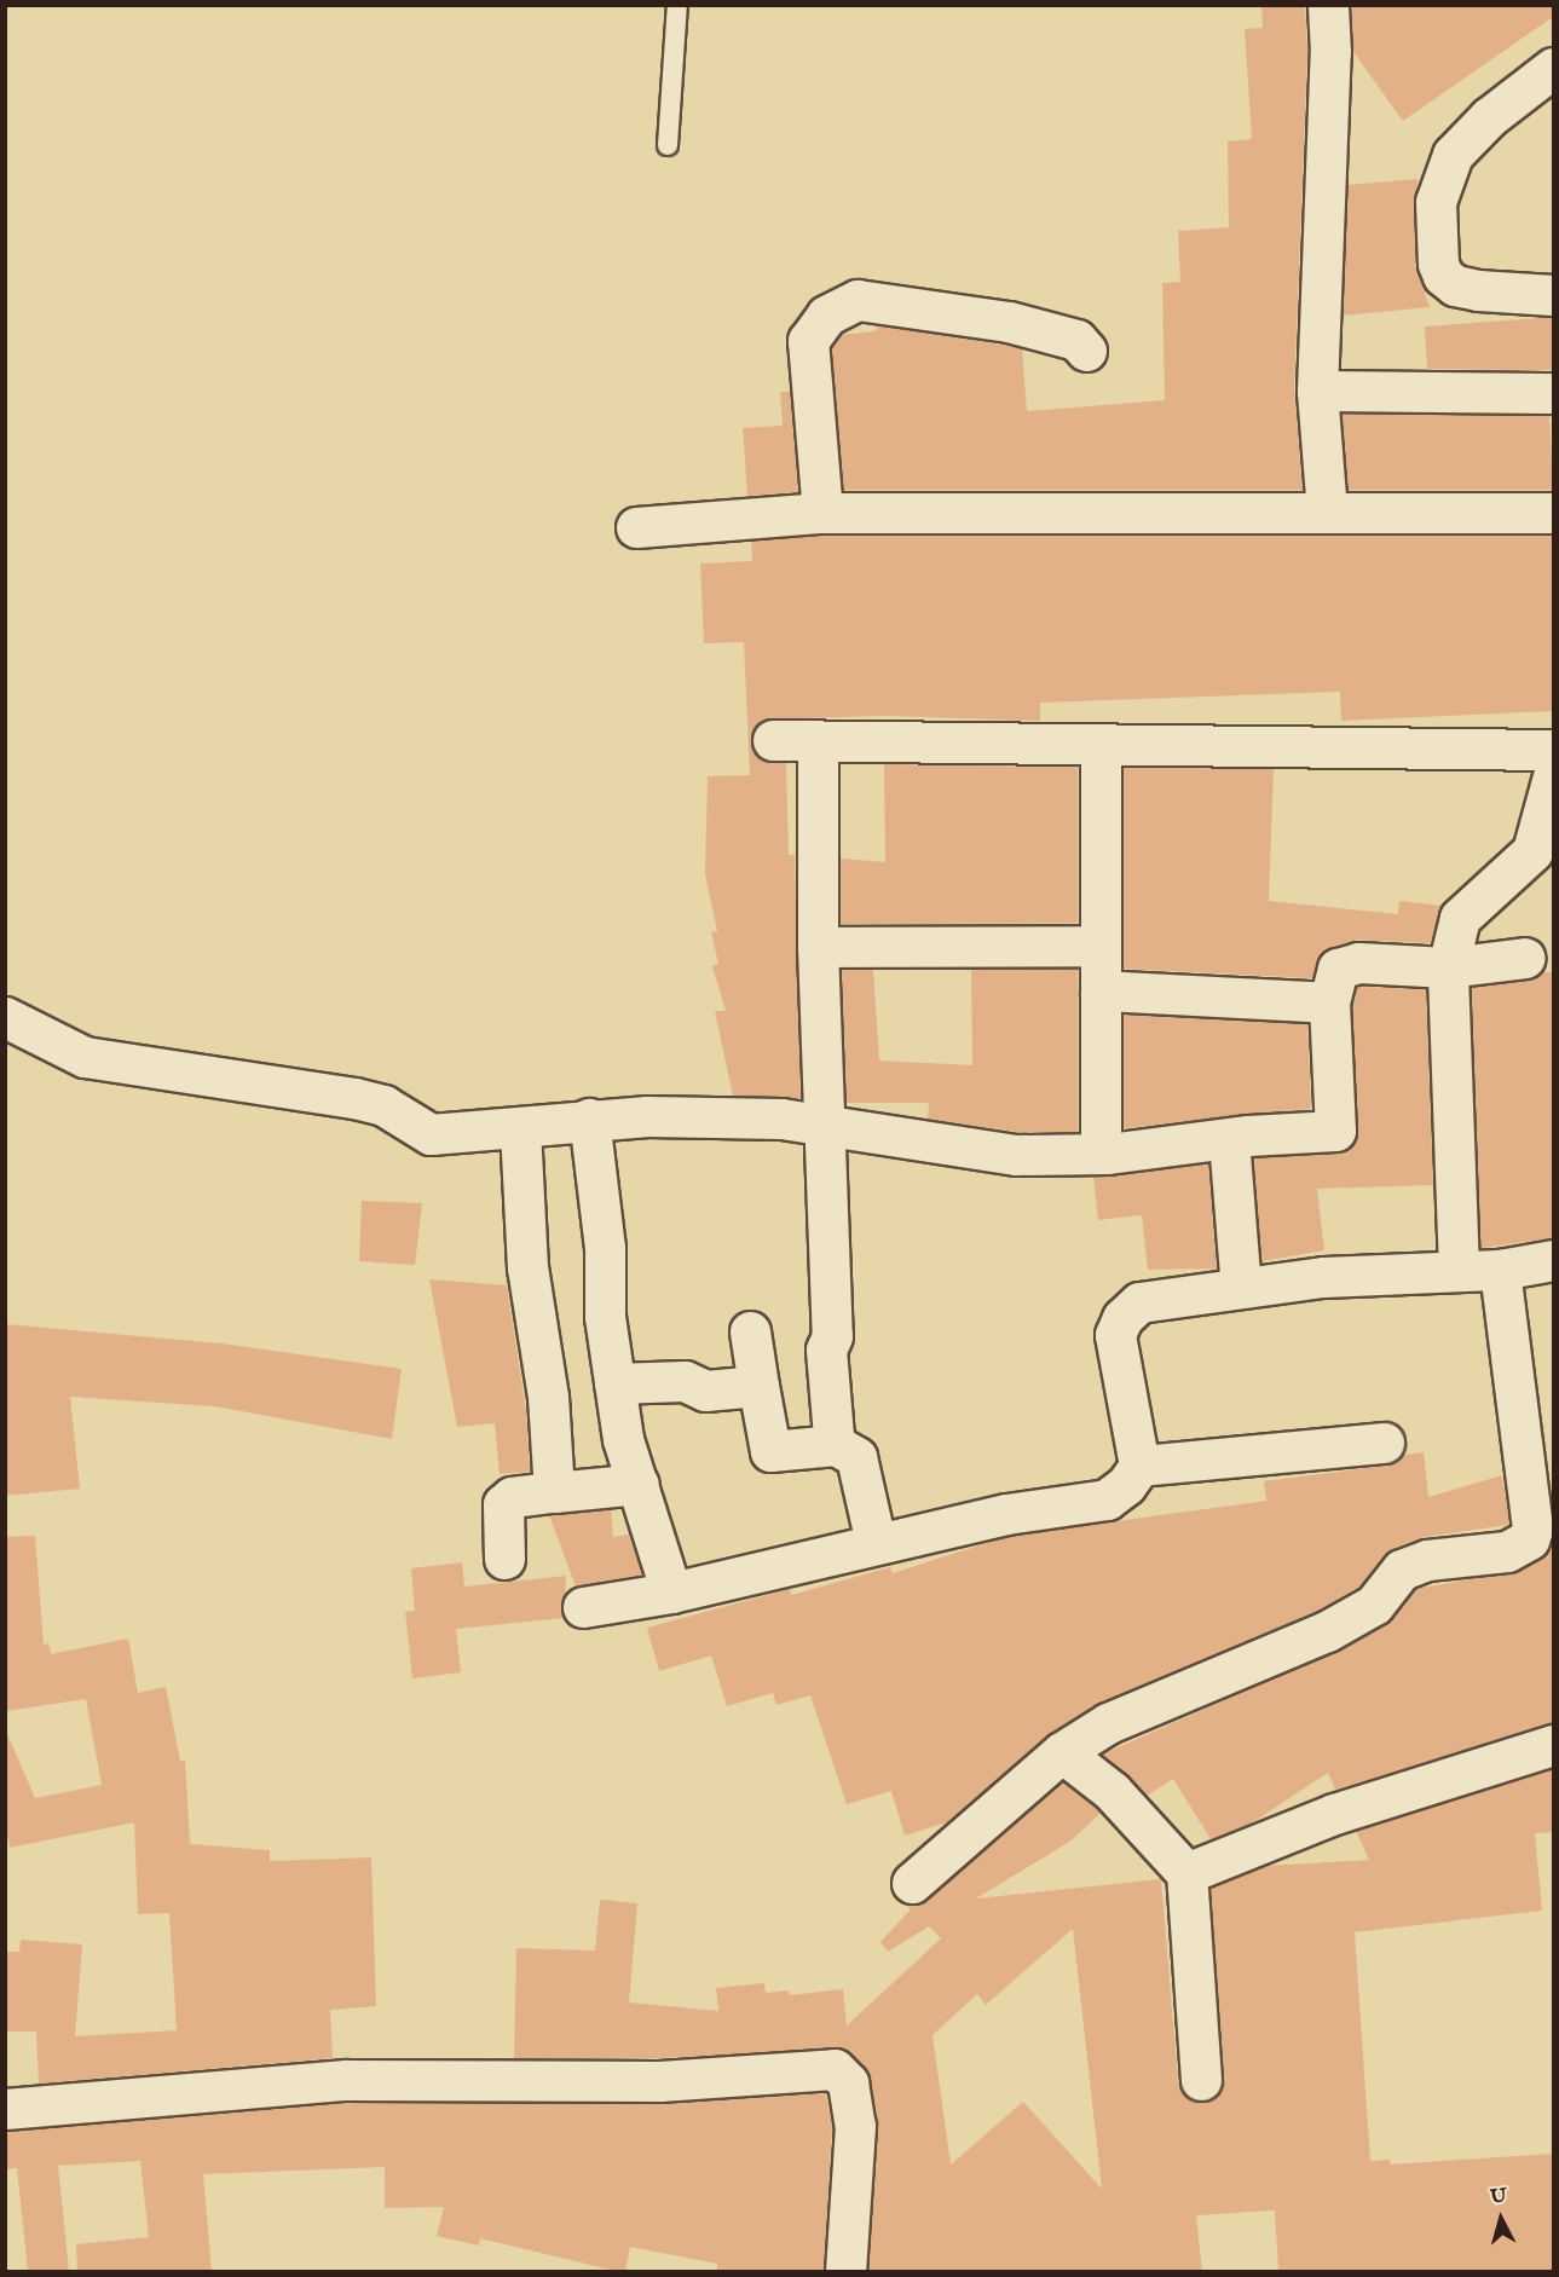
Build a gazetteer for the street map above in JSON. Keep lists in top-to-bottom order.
{
  "north": "top"
}
